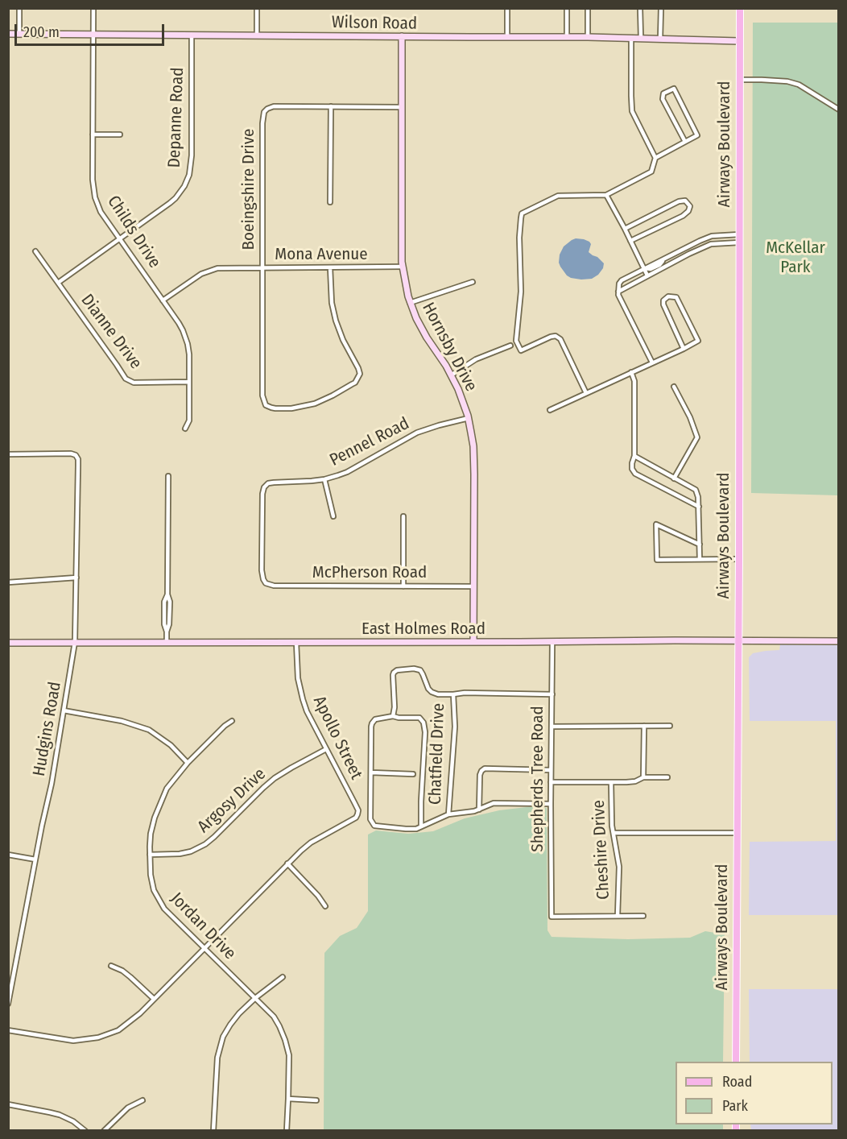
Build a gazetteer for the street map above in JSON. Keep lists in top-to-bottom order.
{
  "streets": {
    "main road": ["Airways Boulevard"],
    "street": [
      "Wilson Road",
      "Depanne Road",
      "Boeingshire Drive",
      "Childs Drive",
      "Mona Avenue",
      "Dianne Drive",
      "Hornsby Drive",
      "Pennel Road",
      "McPherson Road",
      "East Holmes Road",
      "Hudgins Road",
      "Apollo Street",
      "Chatfield Drive",
      "Shepherds Tree Road",
      "Argosy Drive",
      "Cheshire Drive",
      "Jordan Drive"
    ]
  },
  "crossings": [
    ["Wilson Road", "Depanne Road"],
    ["Wilson Road", "Airways Boulevard"],
    ["Wilson Road", "Childs Drive"],
    ["Wilson Road", "Hornsby Drive"],
    ["Depanne Road", "Childs Drive"],
    ["Depanne Road", "Dianne Drive"],
    ["Airways Boulevard", "East Holmes Road"],
    ["Boeingshire Drive", "Mona Avenue"],
    ["Boeingshire Drive", "Hornsby Drive"],
    ["Childs Drive", "Mona Avenue"],
    ["Childs Drive", "Dianne Drive"],
    ["Mona Avenue", "Hornsby Drive"],
    ["Hornsby Drive", "Pennel Road"],
    ["Hornsby Drive", "McPherson Road"],
    ["Hornsby Drive", "East Holmes Road"],
    ["Pennel Road", "McPherson Road"],
    ["East Holmes Road", "Hudgins Road"],
    ["East Holmes Road", "Apollo Street"],
    ["East Holmes Road", "Shepherds Tree Road"],
    ["Apollo Street", "Argosy Drive"],
    ["Shepherds Tree Road", "Cheshire Drive"],
    ["Argosy Drive", "Jordan Drive"]
  ],
  "parks": ["McKellar Park"],
  "legend": ["Road", "Park"],
  "scale_bar": "200 m"
}
